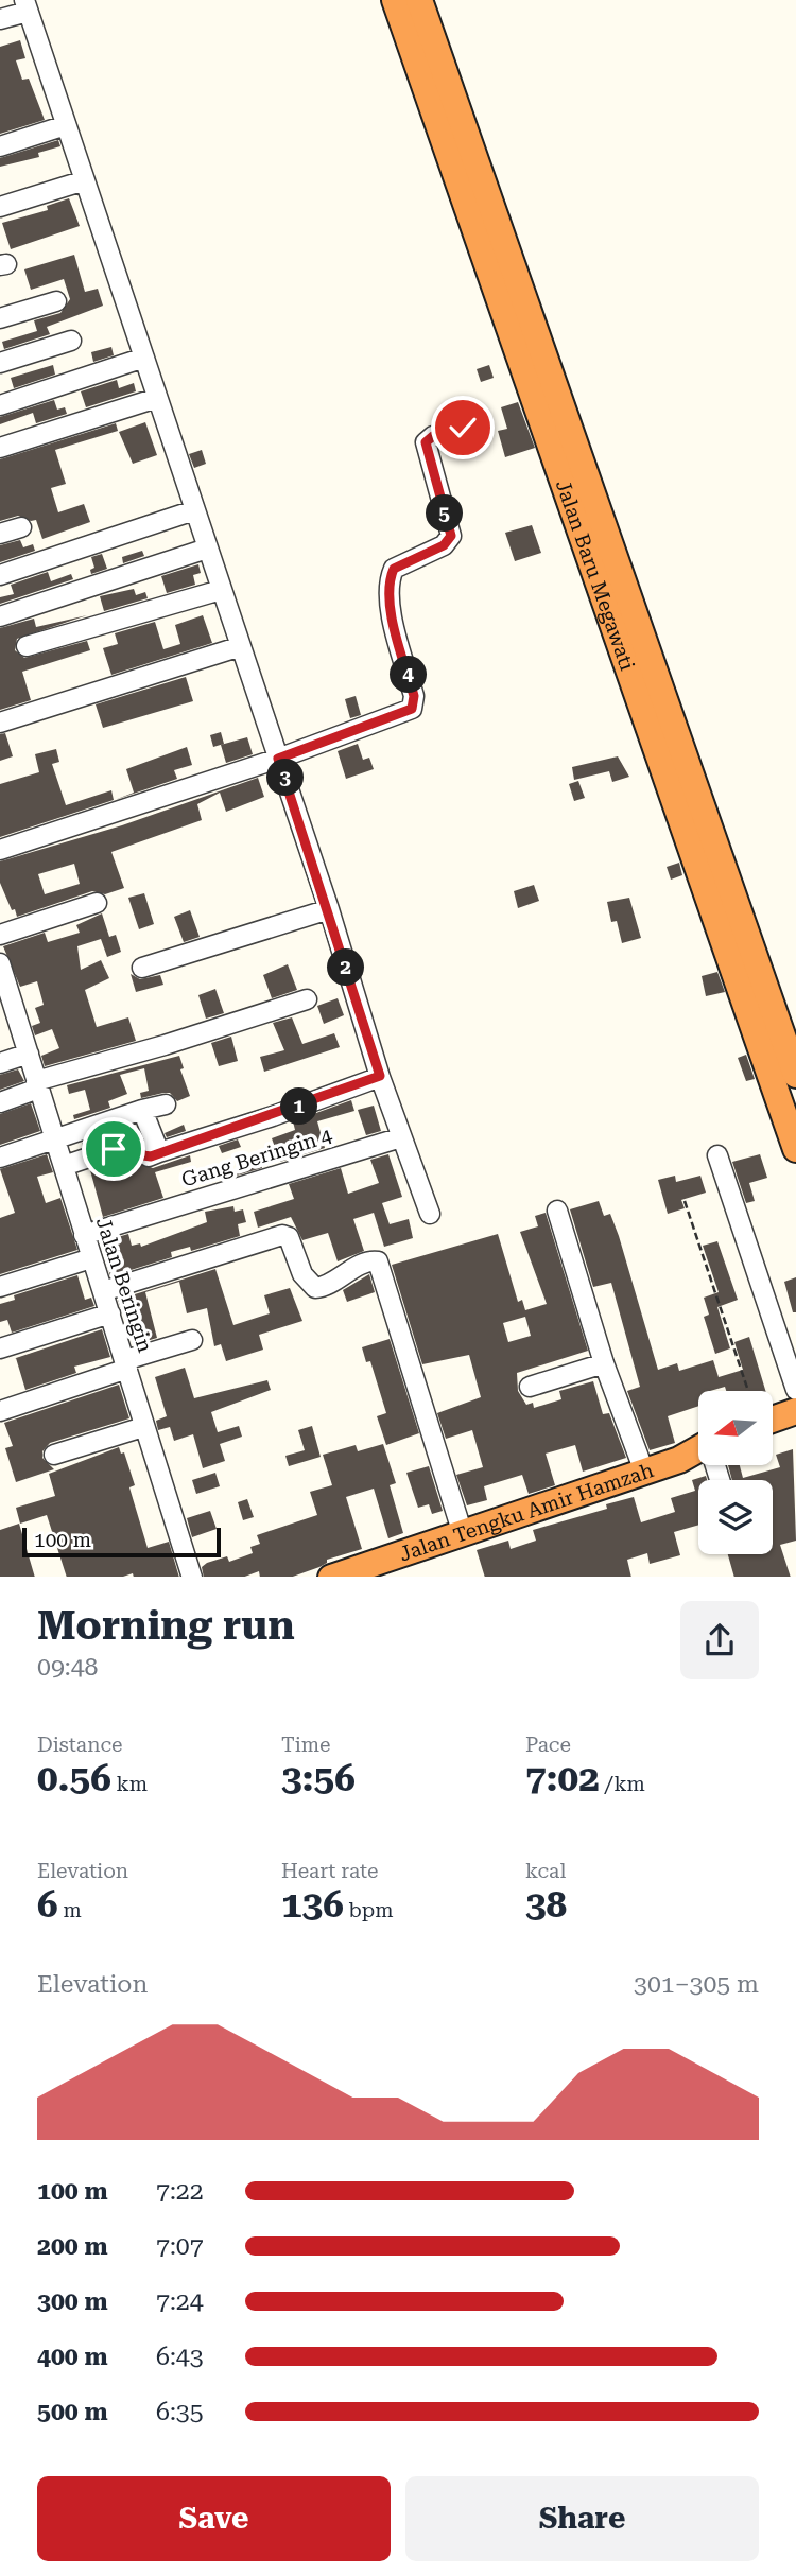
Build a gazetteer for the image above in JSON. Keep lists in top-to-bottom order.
{
  "streets": {
    "highway": ["Jalan Baru Megawati", "Jalan Tengku Amir Hamzah"],
    "street": ["Gang Beringin 4", "Jalan Beringin"]
  },
  "crossings": [
    ["Gang Beringin 4", "Jalan Beringin"]
  ],
  "scale_bar": "100 m",
  "north": "left",
  "page": {
    "pins": [
      "5",
      "4",
      "3",
      "2",
      "1"
    ],
    "scale": "100 m",
    "heading": ["Morning run", "09:48"],
    "stats": [
      ["Distance", "0.56 km"],
      ["Time", "3:56"],
      ["Pace", "7:02 /km"],
      ["Elevation", "6 m"],
      ["Heart rate", "136 bpm"],
      ["kcal", "38"]
    ],
    "chart": ["Elevation", "301–305 m"],
    "list": [
      {
        "name": "100 m",
        "note": "7:22"
      },
      {
        "name": "200 m",
        "note": "7:07"
      },
      {
        "name": "300 m",
        "note": "7:24"
      },
      {
        "name": "400 m",
        "note": "6:43"
      },
      {
        "name": "500 m",
        "note": "6:35"
      }
    ],
    "buttons": ["Save", "Share"]
  }
}
